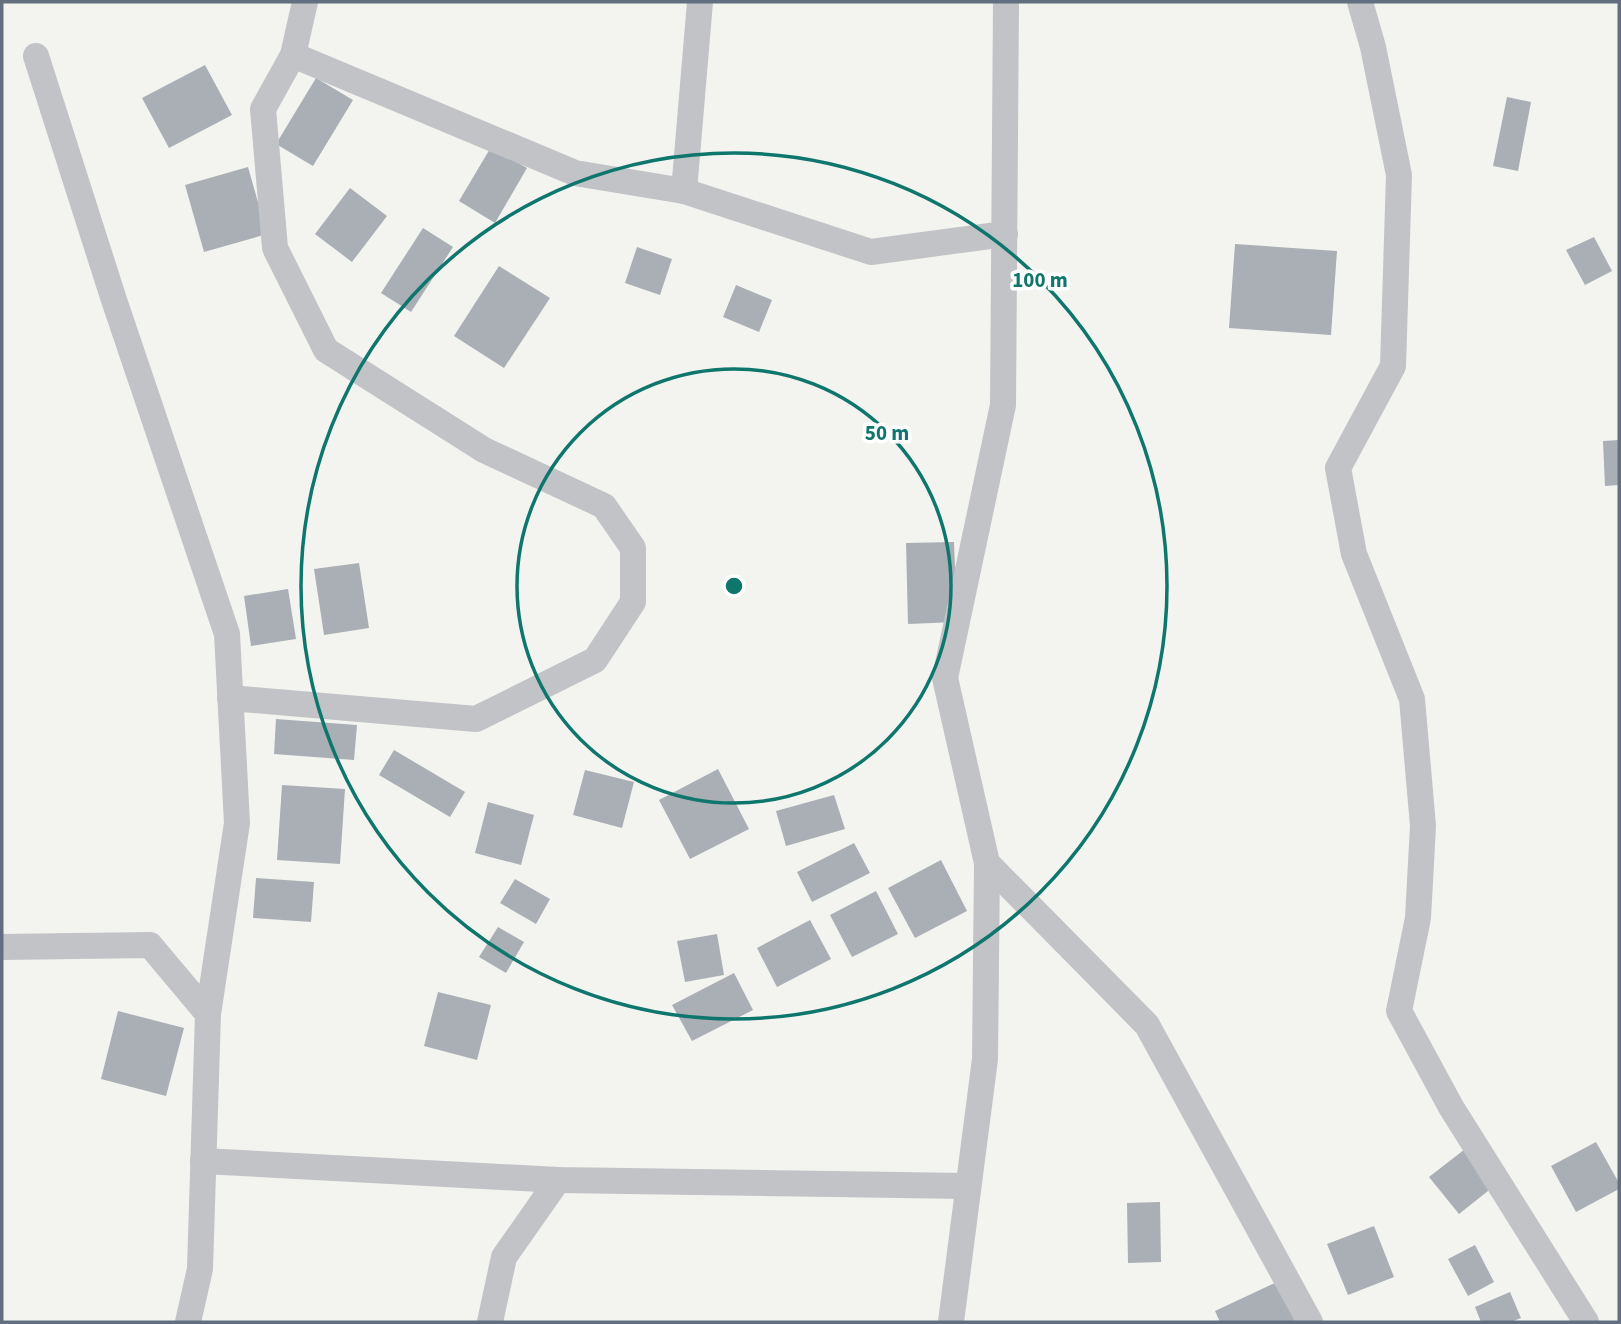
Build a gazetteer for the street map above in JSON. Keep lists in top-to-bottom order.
{
  "rings": ["100 m", "50 m"]
}
